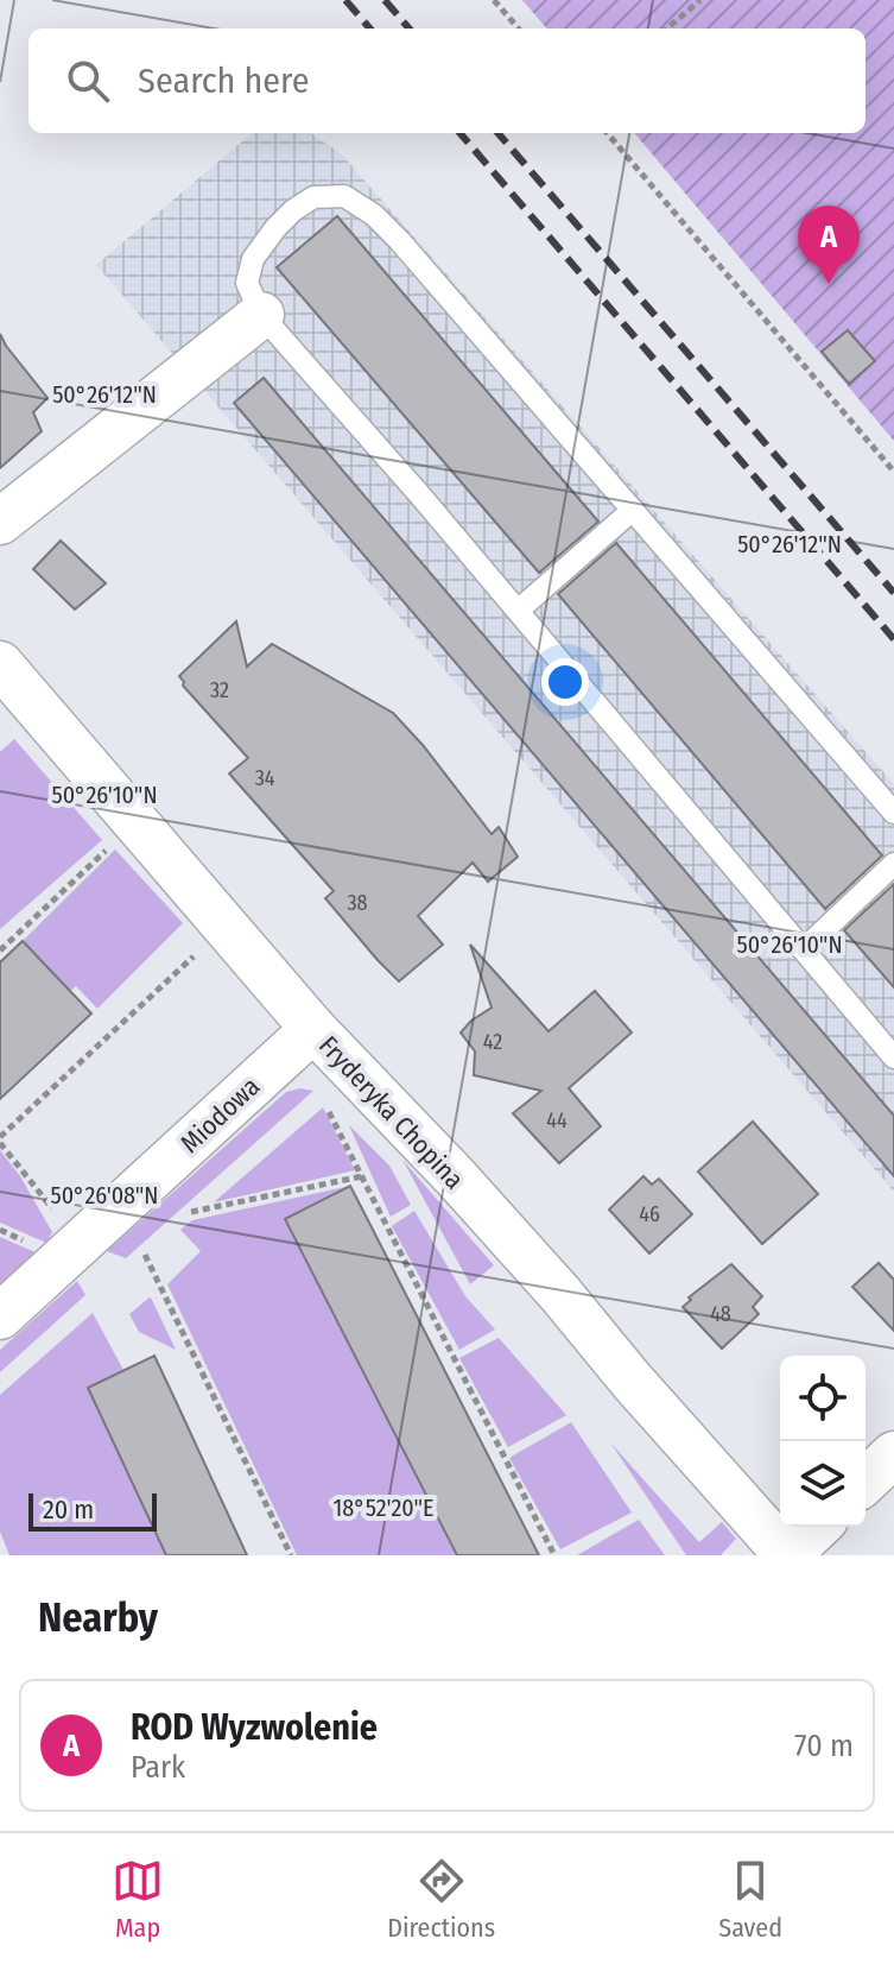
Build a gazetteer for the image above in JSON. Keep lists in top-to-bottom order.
{
  "streets": {
    "street": ["Fryderyka Chopina", "Miodowa"]
  },
  "crossings": [
    ["Fryderyka Chopina", "Miodowa"]
  ],
  "house_numbers": [
    "32",
    "34",
    "38",
    "42",
    "44",
    "46",
    "48"
  ],
  "scale_bar": "20 m",
  "page": {
    "search": "Search here",
    "pins": "A",
    "scale": "20 m",
    "heading": "Nearby",
    "list": [
      {
        "mark": "A",
        "name": "ROD Wyzwolenie",
        "note": "Park",
        "value": "70 m"
      }
    ],
    "nav": ["Map", "Directions", "Saved"]
  },
  "coordinates": [
    "50°26'12\"N",
    "50°26'10\"N",
    "50°26'08\"N",
    "18°52'20\"E"
  ]
}
